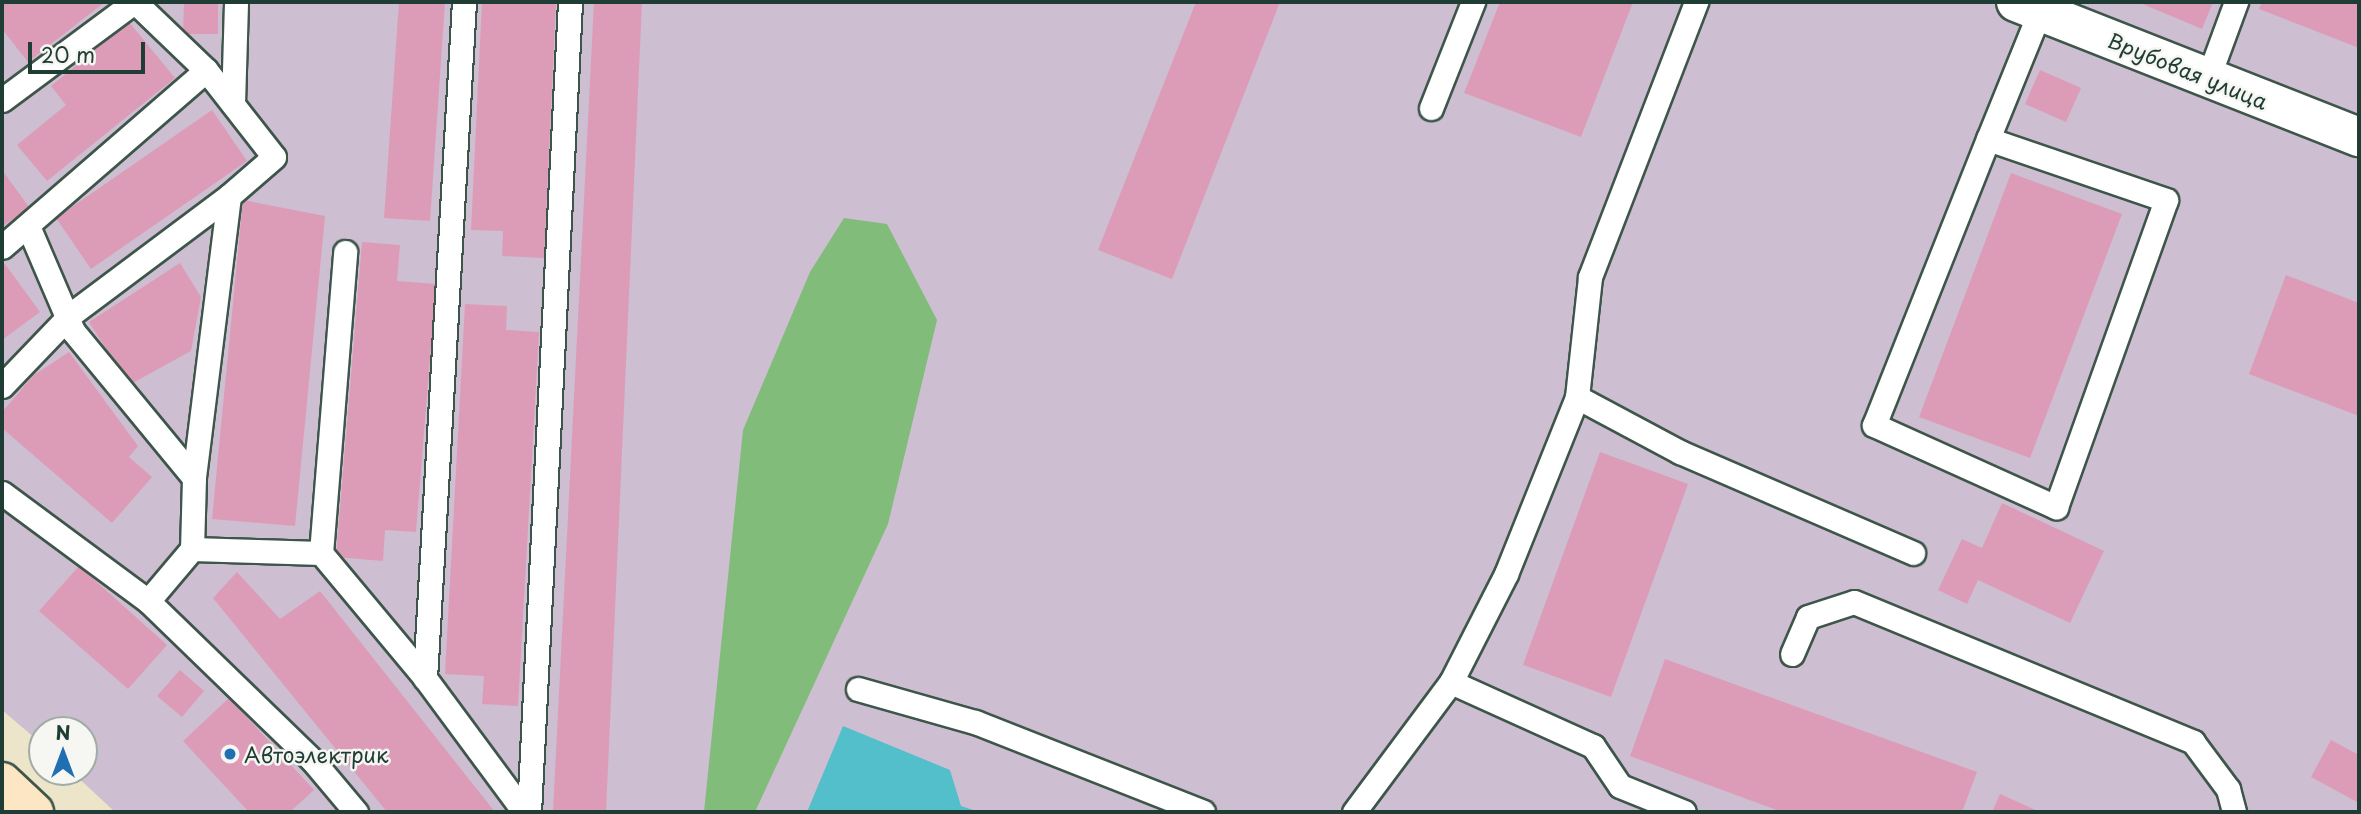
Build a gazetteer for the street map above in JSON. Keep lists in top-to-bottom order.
{
  "streets": {
    "street": ["Врубовая улица"]
  },
  "places": ["Автоэлектрик"],
  "scale_bar": "20 m",
  "north": "top"
}
